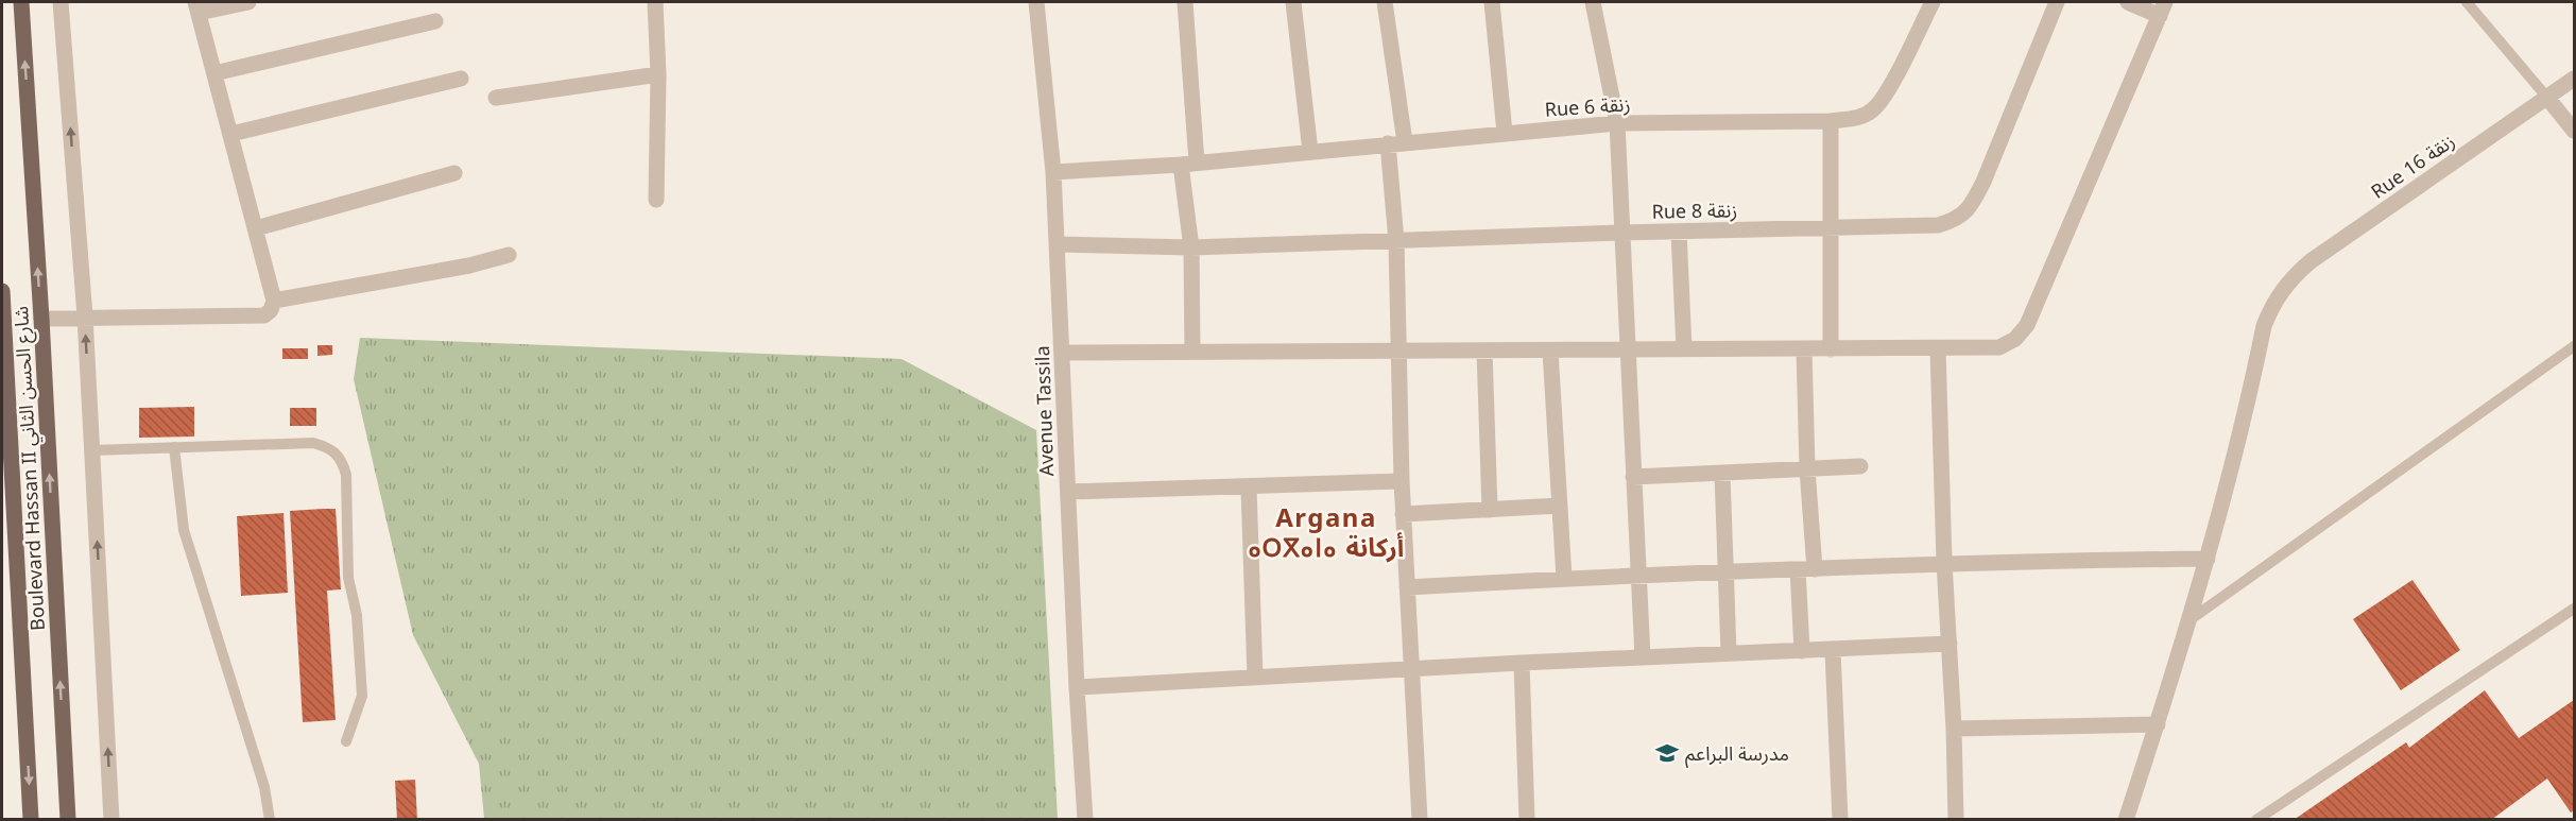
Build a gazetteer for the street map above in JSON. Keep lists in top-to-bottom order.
{
  "streets": {
    "main road": ["Boulevard Hassan II شارع الحسن الثاني"],
    "street": [
      "Rue 6 زنقة",
      "Rue 16 زنقة",
      "Rue 8 زنقة",
      "Avenue Tassila"
    ]
  },
  "crossings": [
    ["Rue 6 زنقة", "Avenue Tassila"],
    ["Rue 8 زنقة", "Avenue Tassila"]
  ],
  "districts": ["Argana ⴰⵔⴳⴰⵏⴰ أركانة"],
  "places": {
    "school or university": ["مدرسة البراعم"]
  }
}
